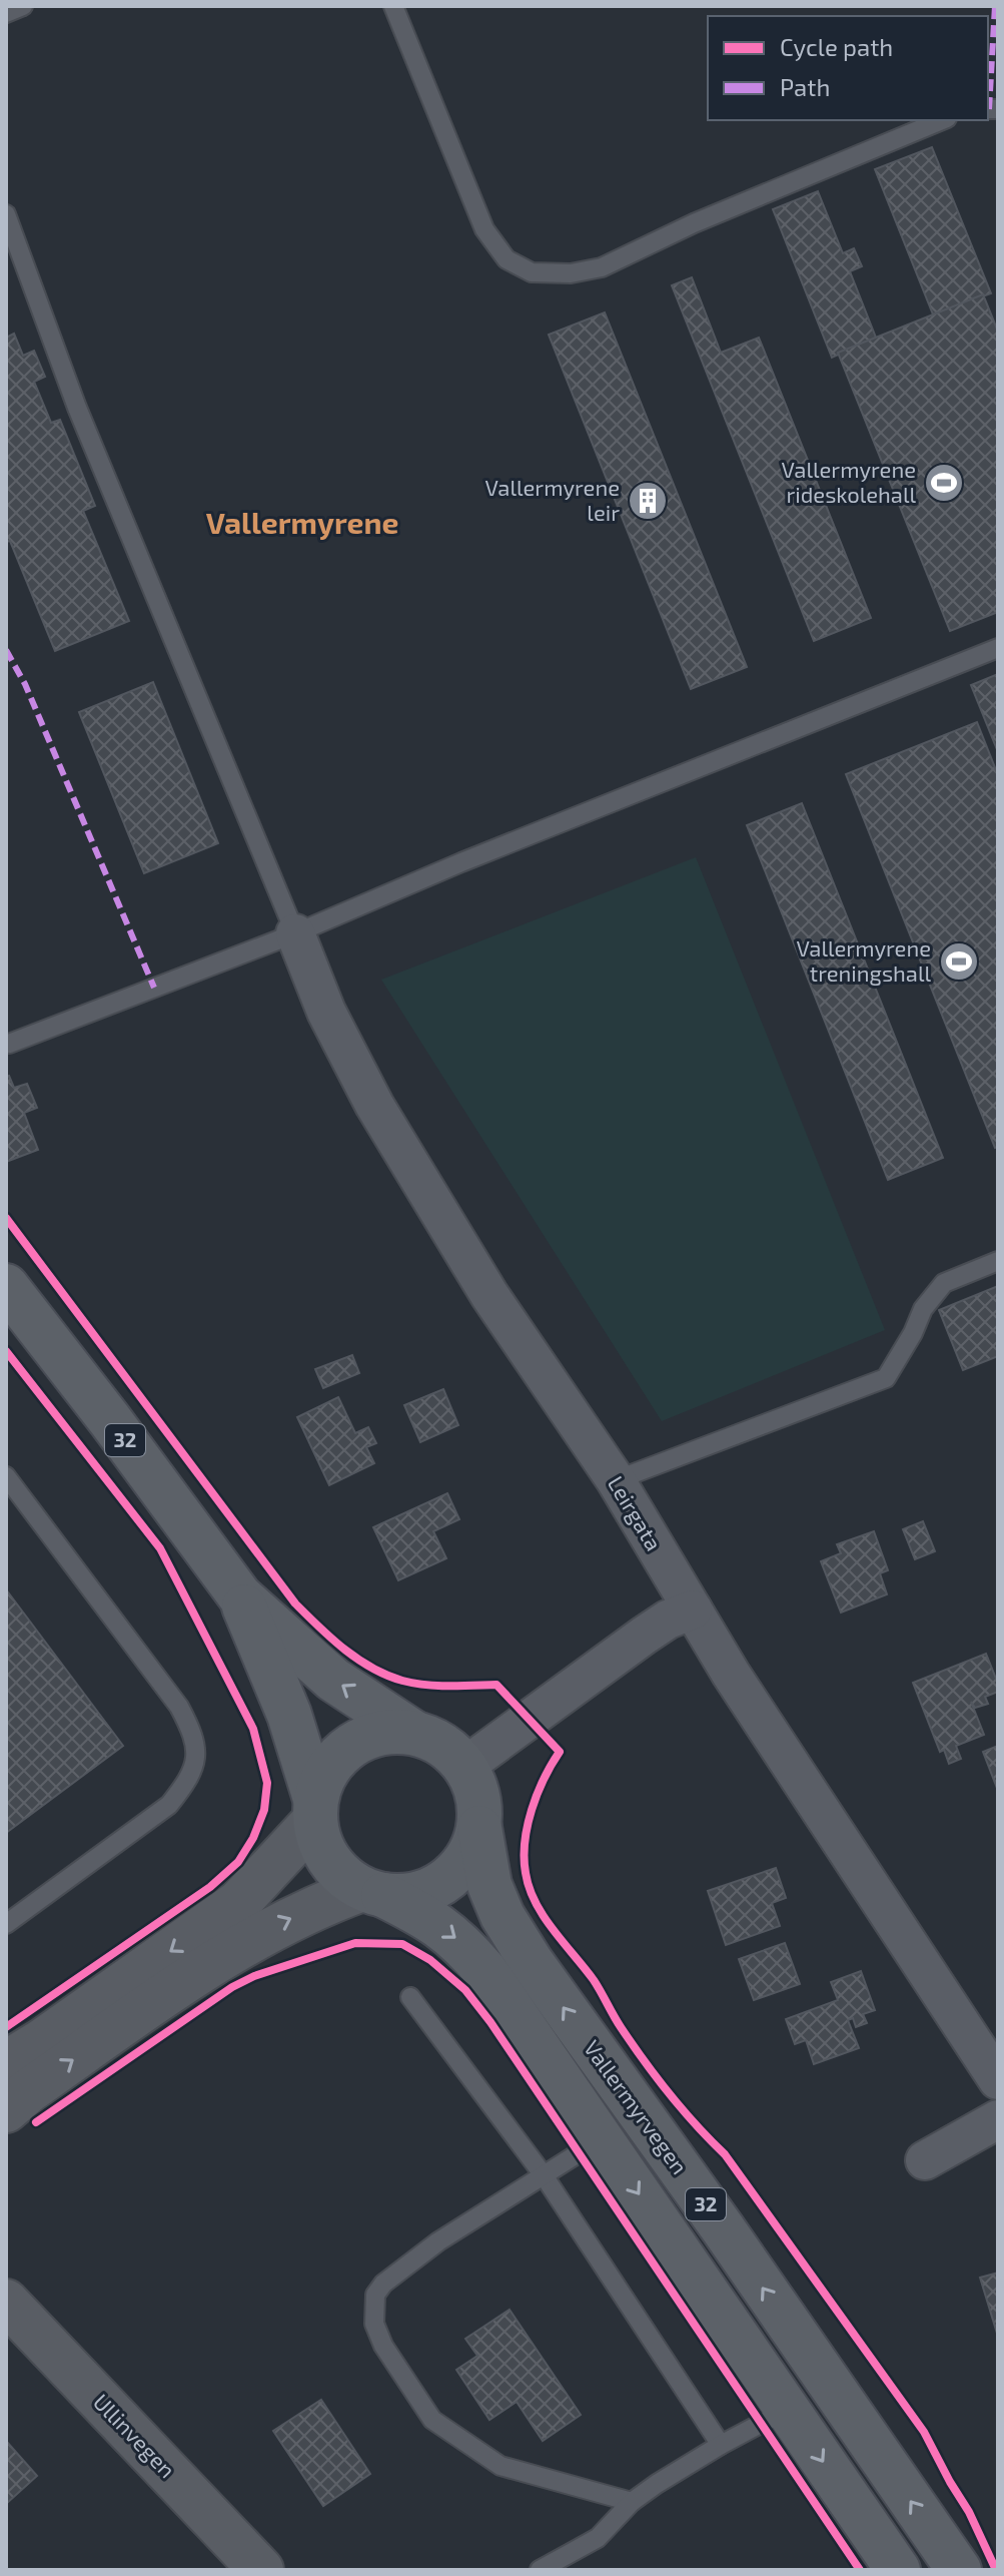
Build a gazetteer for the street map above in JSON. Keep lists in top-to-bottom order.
{
  "streets": {
    "main road": ["32", "Vallermyrvegen", "Ullinvegen"],
    "street": ["Leirgata"]
  },
  "districts": ["Vallermyrene"],
  "places": {
    "sports": ["Vallermyrene rideskolehall", "Vallermyrene treningshall"],
    "building": ["Vallermyrene leir"]
  },
  "legend": ["Cycle path", "Path"]
}
